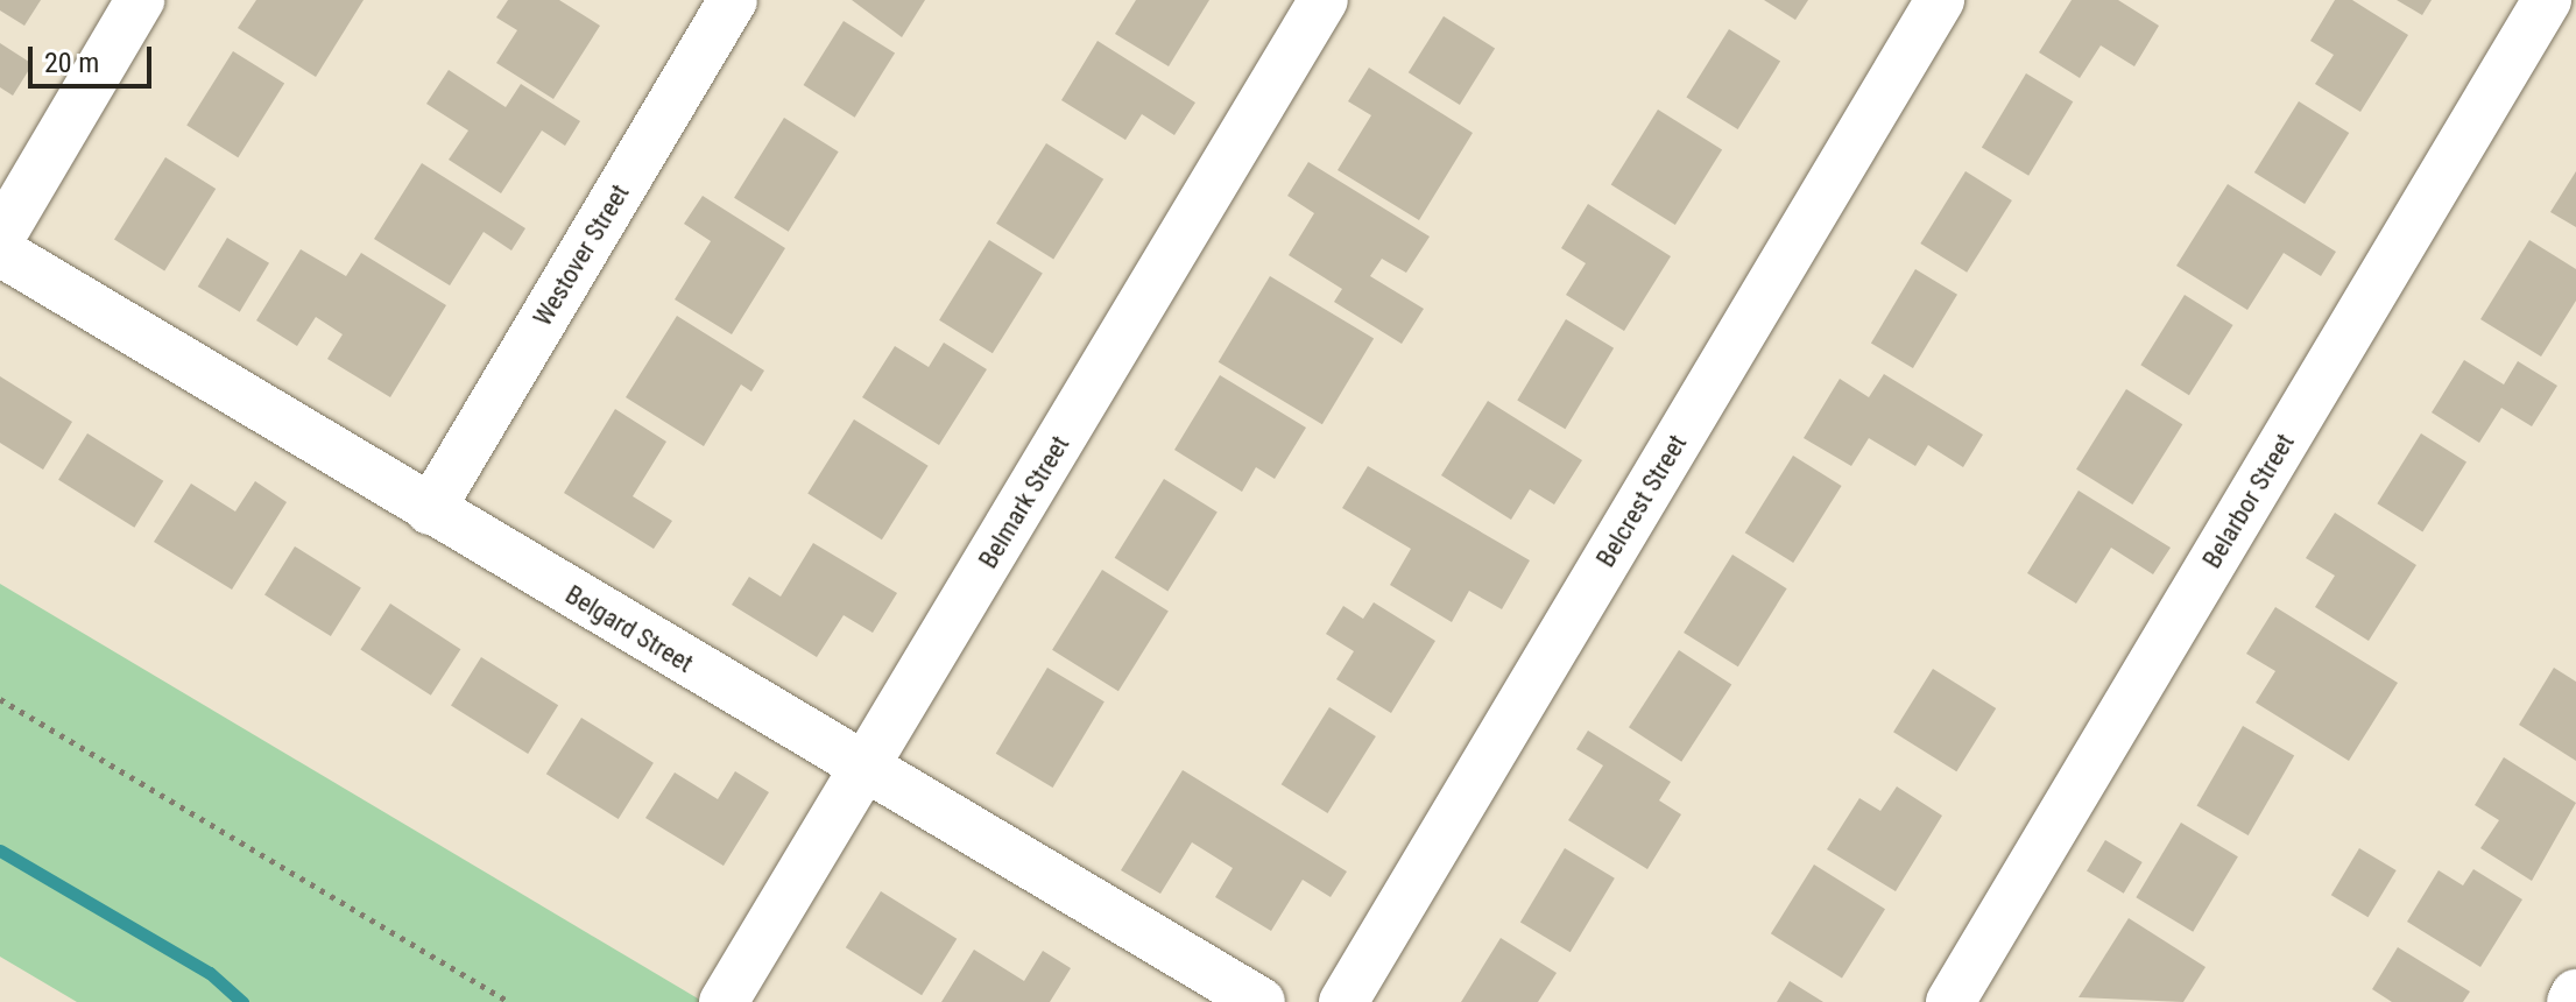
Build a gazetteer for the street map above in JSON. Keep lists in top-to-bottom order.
{
  "streets": {
    "street": [
      "Westover Street",
      "Belcrest Street",
      "Belarbor Street",
      "Belmark Street",
      "Belgard Street"
    ]
  },
  "crossings": [
    ["Westover Street", "Belgard Street"],
    ["Belmark Street", "Belgard Street"]
  ],
  "scale_bar": "20 m"
}
